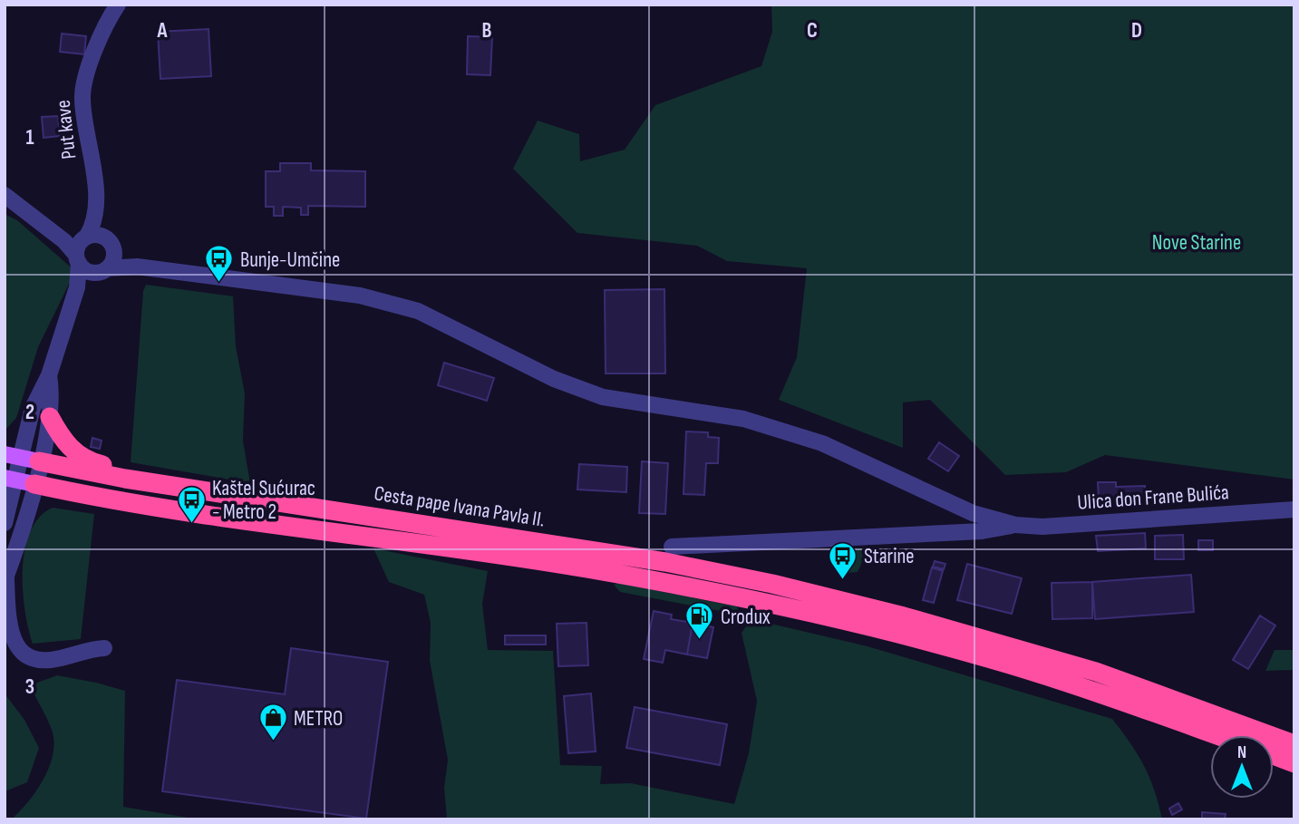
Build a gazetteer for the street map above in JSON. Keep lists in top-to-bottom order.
{
  "streets": {
    "highway": ["Cesta pape Ivana Pavla II."],
    "street": ["Put kave", "Ulica don Frane Bulića"]
  },
  "parks": ["Nove Starine"],
  "places": {
    "bus stop": ["Bunje-Umčine", "Kaštel Sućurac - Metro 2", "Starine"],
    "fuel station": ["Crodux"],
    "shop": ["METRO"]
  },
  "north": "top",
  "grid": {
    "columns": [
      "A",
      "B",
      "C",
      "D"
    ],
    "rows": ["1", "2", "3"]
  }
}
